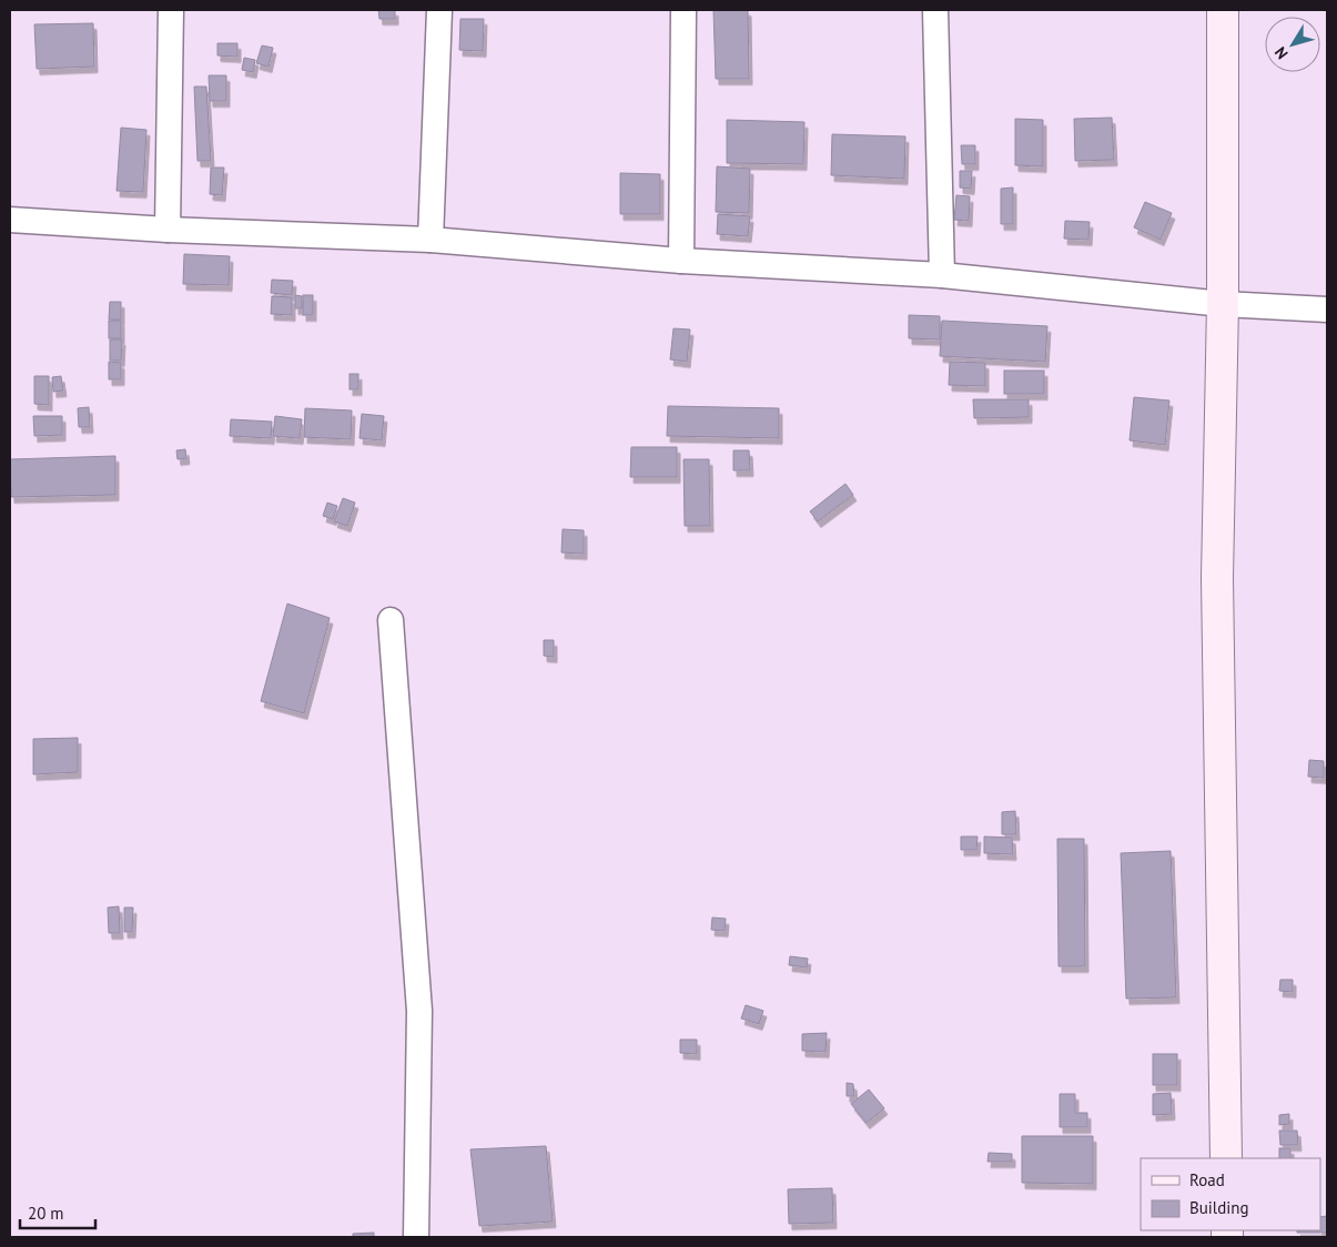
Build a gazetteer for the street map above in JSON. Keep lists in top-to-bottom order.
{
  "legend": ["Road", "Building"],
  "scale_bar": "20 m",
  "north": "bottom left"
}
